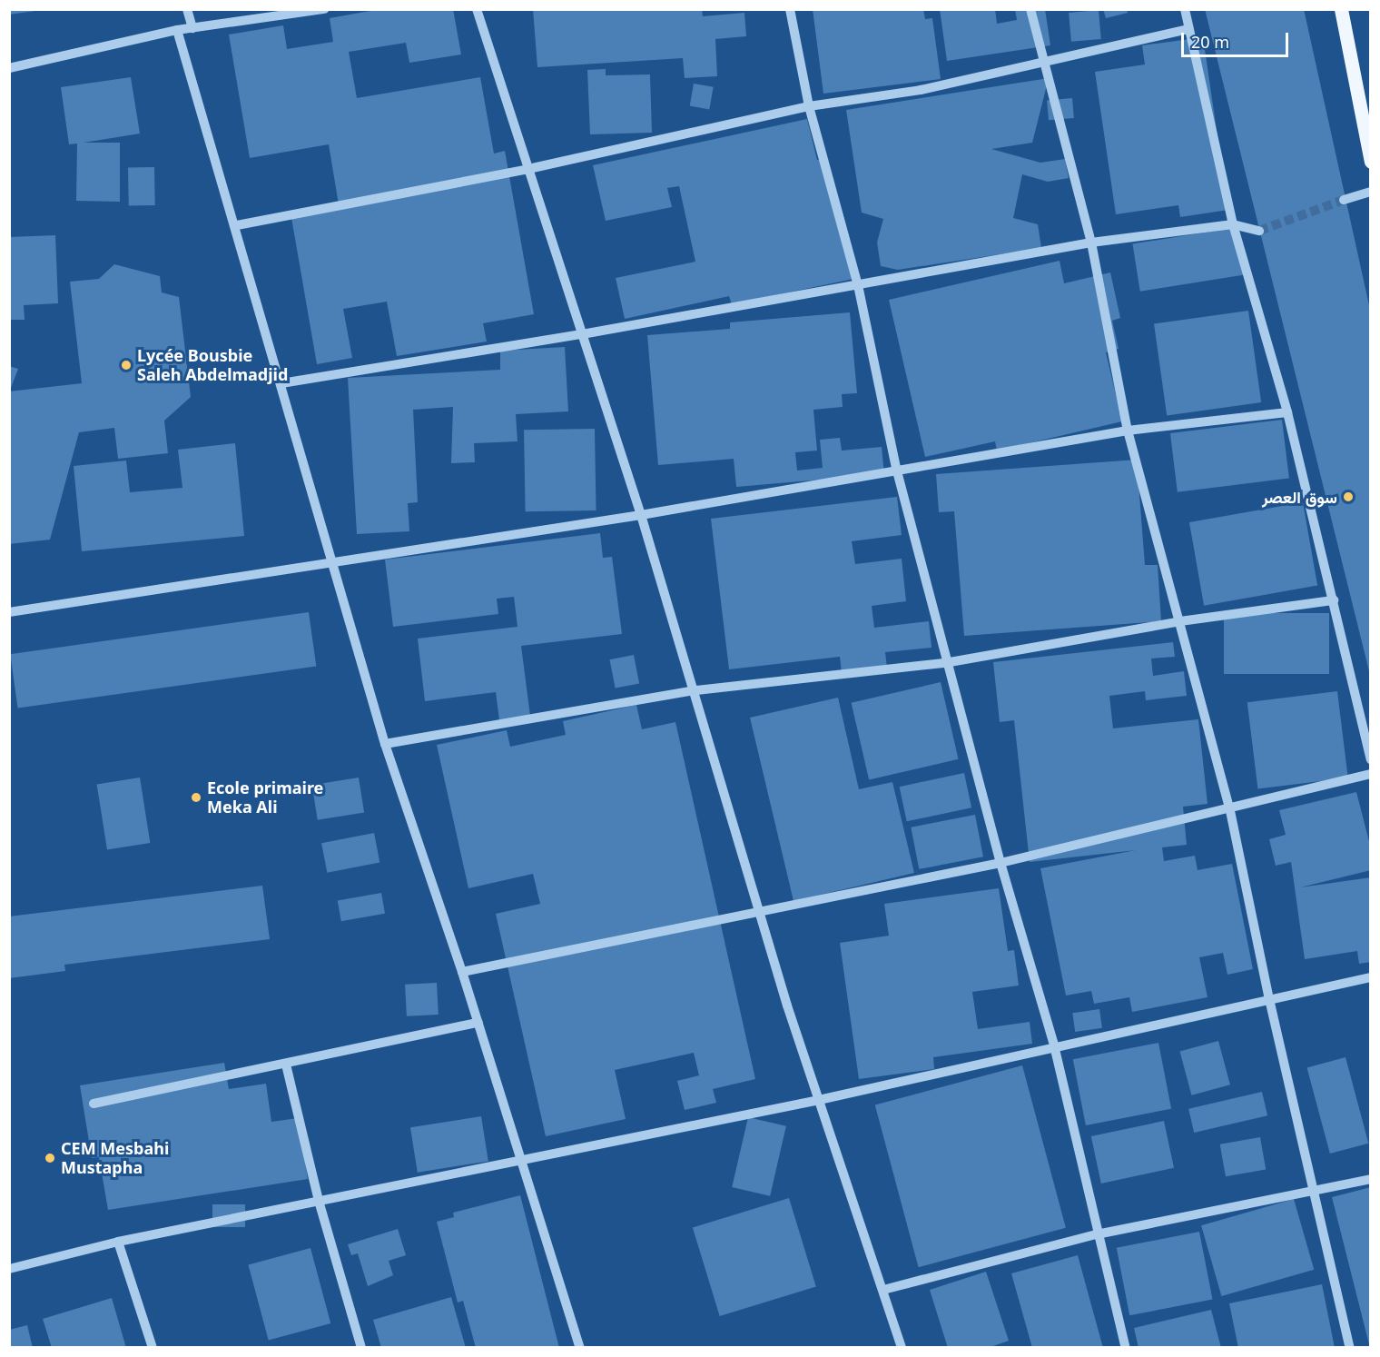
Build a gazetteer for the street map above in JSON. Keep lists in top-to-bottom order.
{
  "places": [
    "Lycée Bousbie Saleh Abdelmadjid",
    "سوق العصر",
    "Ecole primaire Meka Ali",
    "CEM Mesbahi Mustapha"
  ],
  "scale_bar": "20 m"
}
